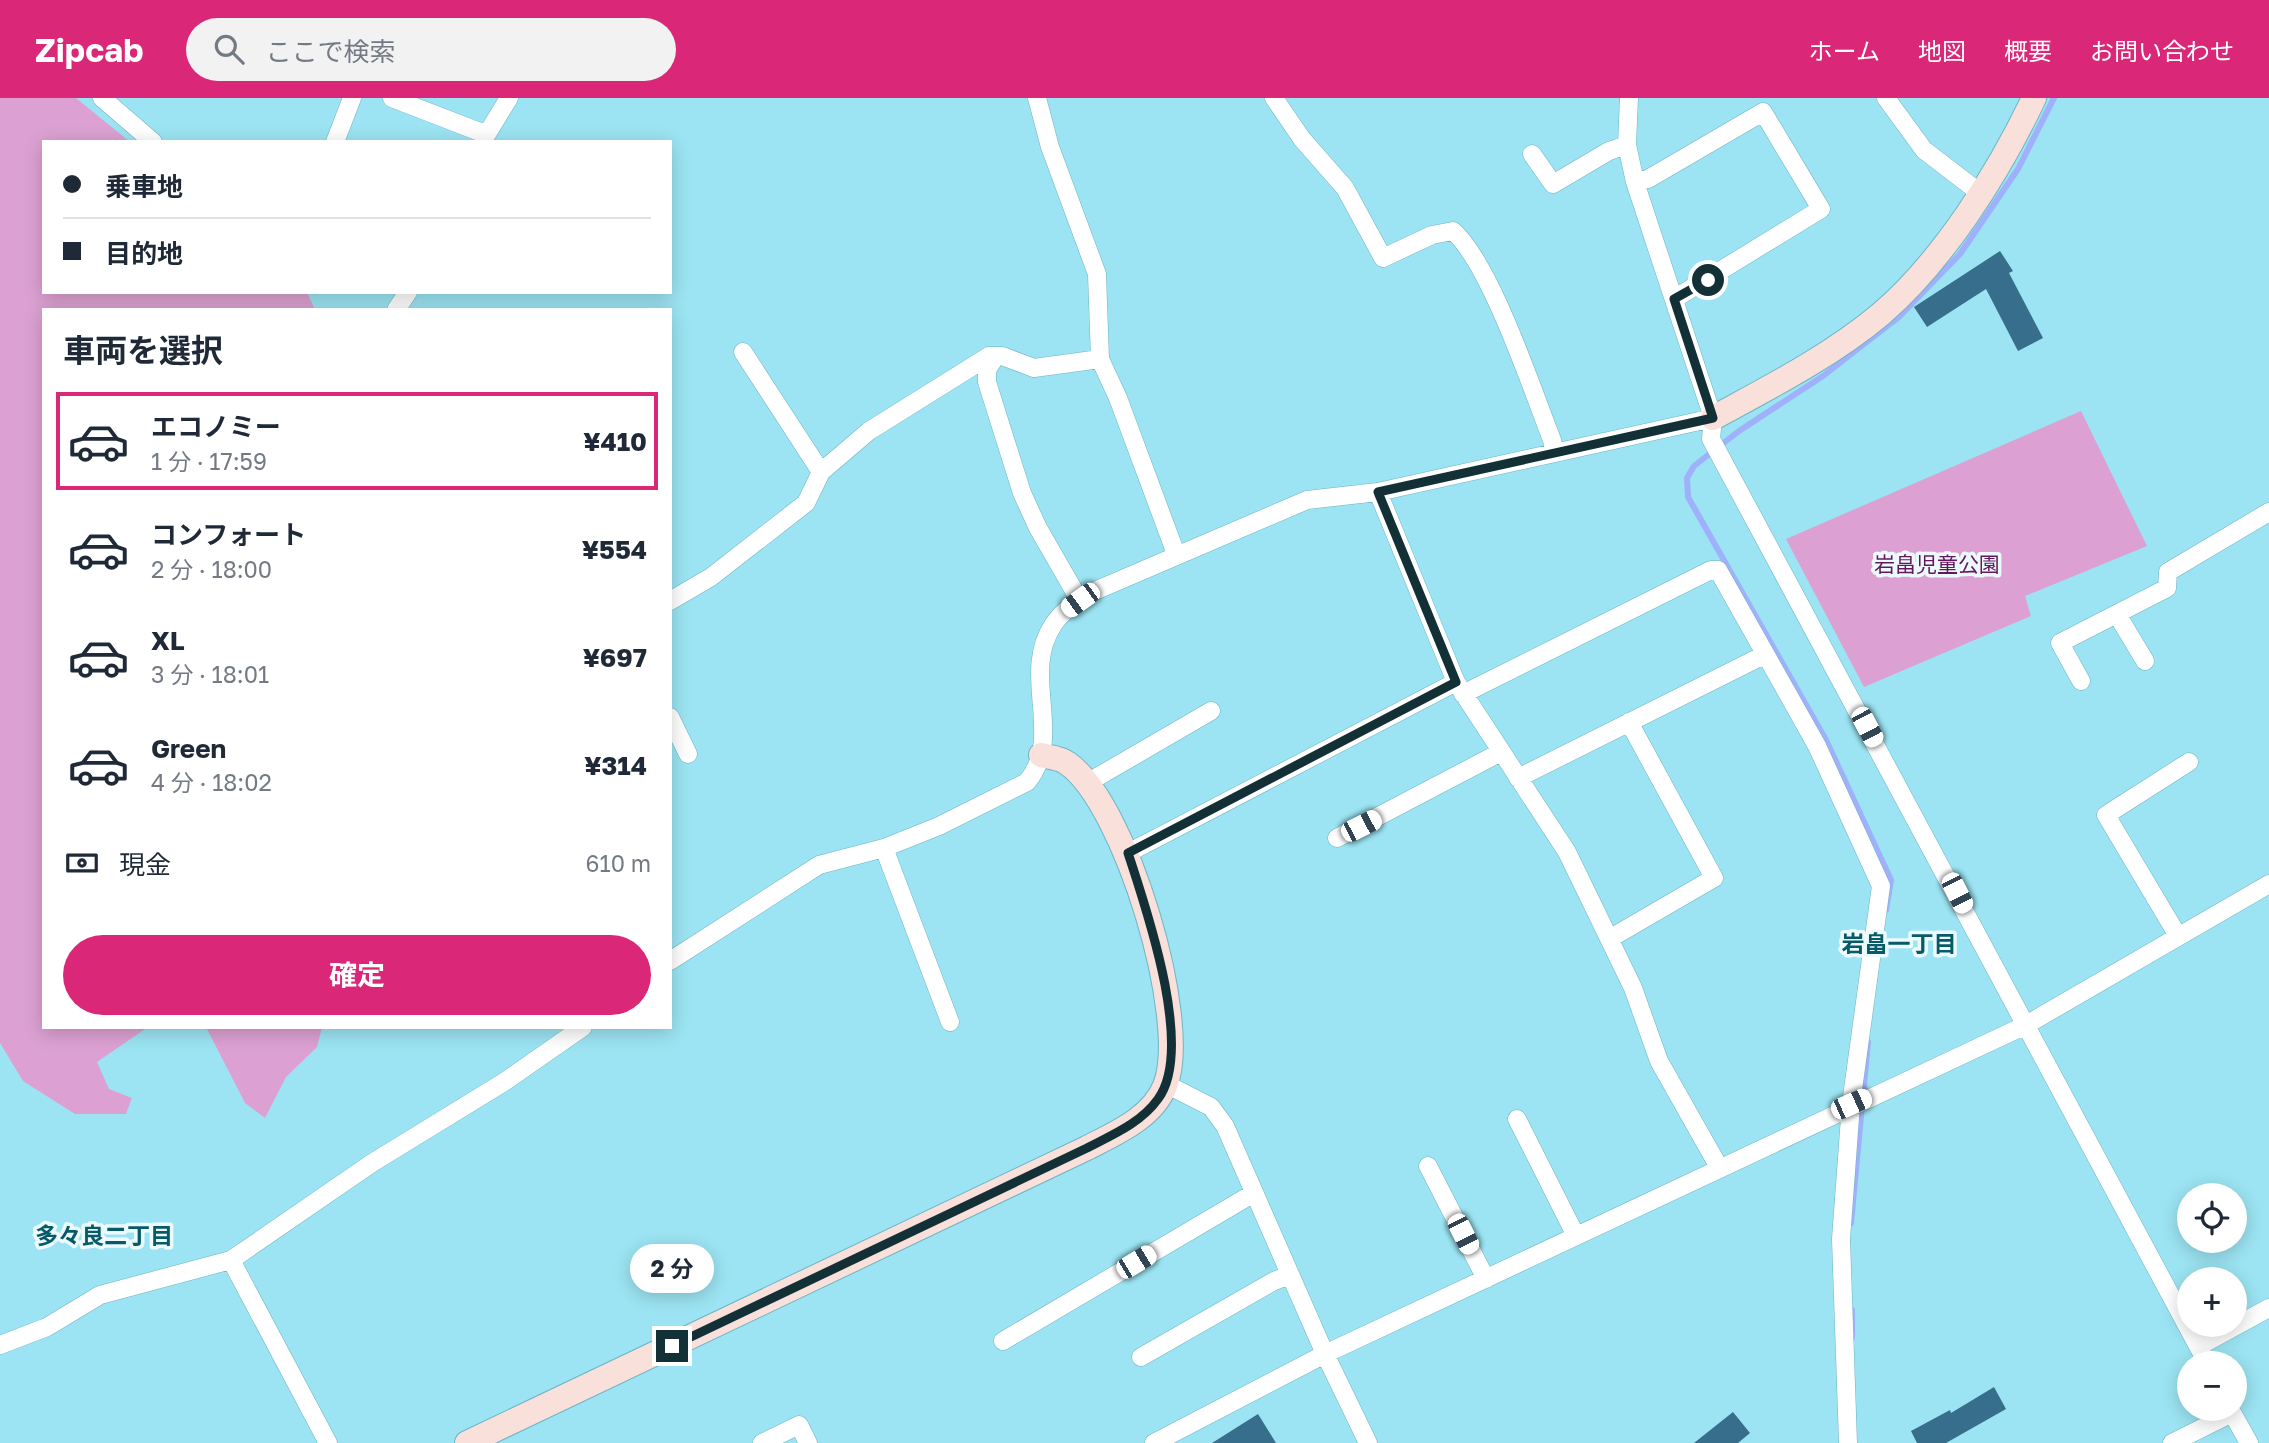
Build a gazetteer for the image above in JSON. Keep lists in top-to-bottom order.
{
  "districts": ["岩畠一丁目", "多々良二丁目"],
  "parks": ["岩畠児童公園"],
  "page": {
    "header": "Zipcab",
    "search": "ここで検索",
    "nav": [
      "ホーム",
      "地図",
      "概要",
      "お問い合わせ"
    ],
    "banner": ["乗車地", "目的地"],
    "heading": "車両を選択",
    "list": [
      {
        "name": "エコノミー",
        "note": "1 分 · 17:59",
        "value": "¥410"
      },
      {
        "name": "コンフォート",
        "note": "2 分 · 18:00",
        "value": "¥554"
      },
      {
        "name": "XL",
        "note": "3 分 · 18:01",
        "value": "¥697"
      },
      {
        "name": "Green",
        "note": "4 分 · 18:02",
        "value": "¥314"
      }
    ],
    "pay": ["現金", "610 m"],
    "buttons": "確定",
    "map_buttons": ["+", "−"],
    "bubble": "2 分"
  }
}
